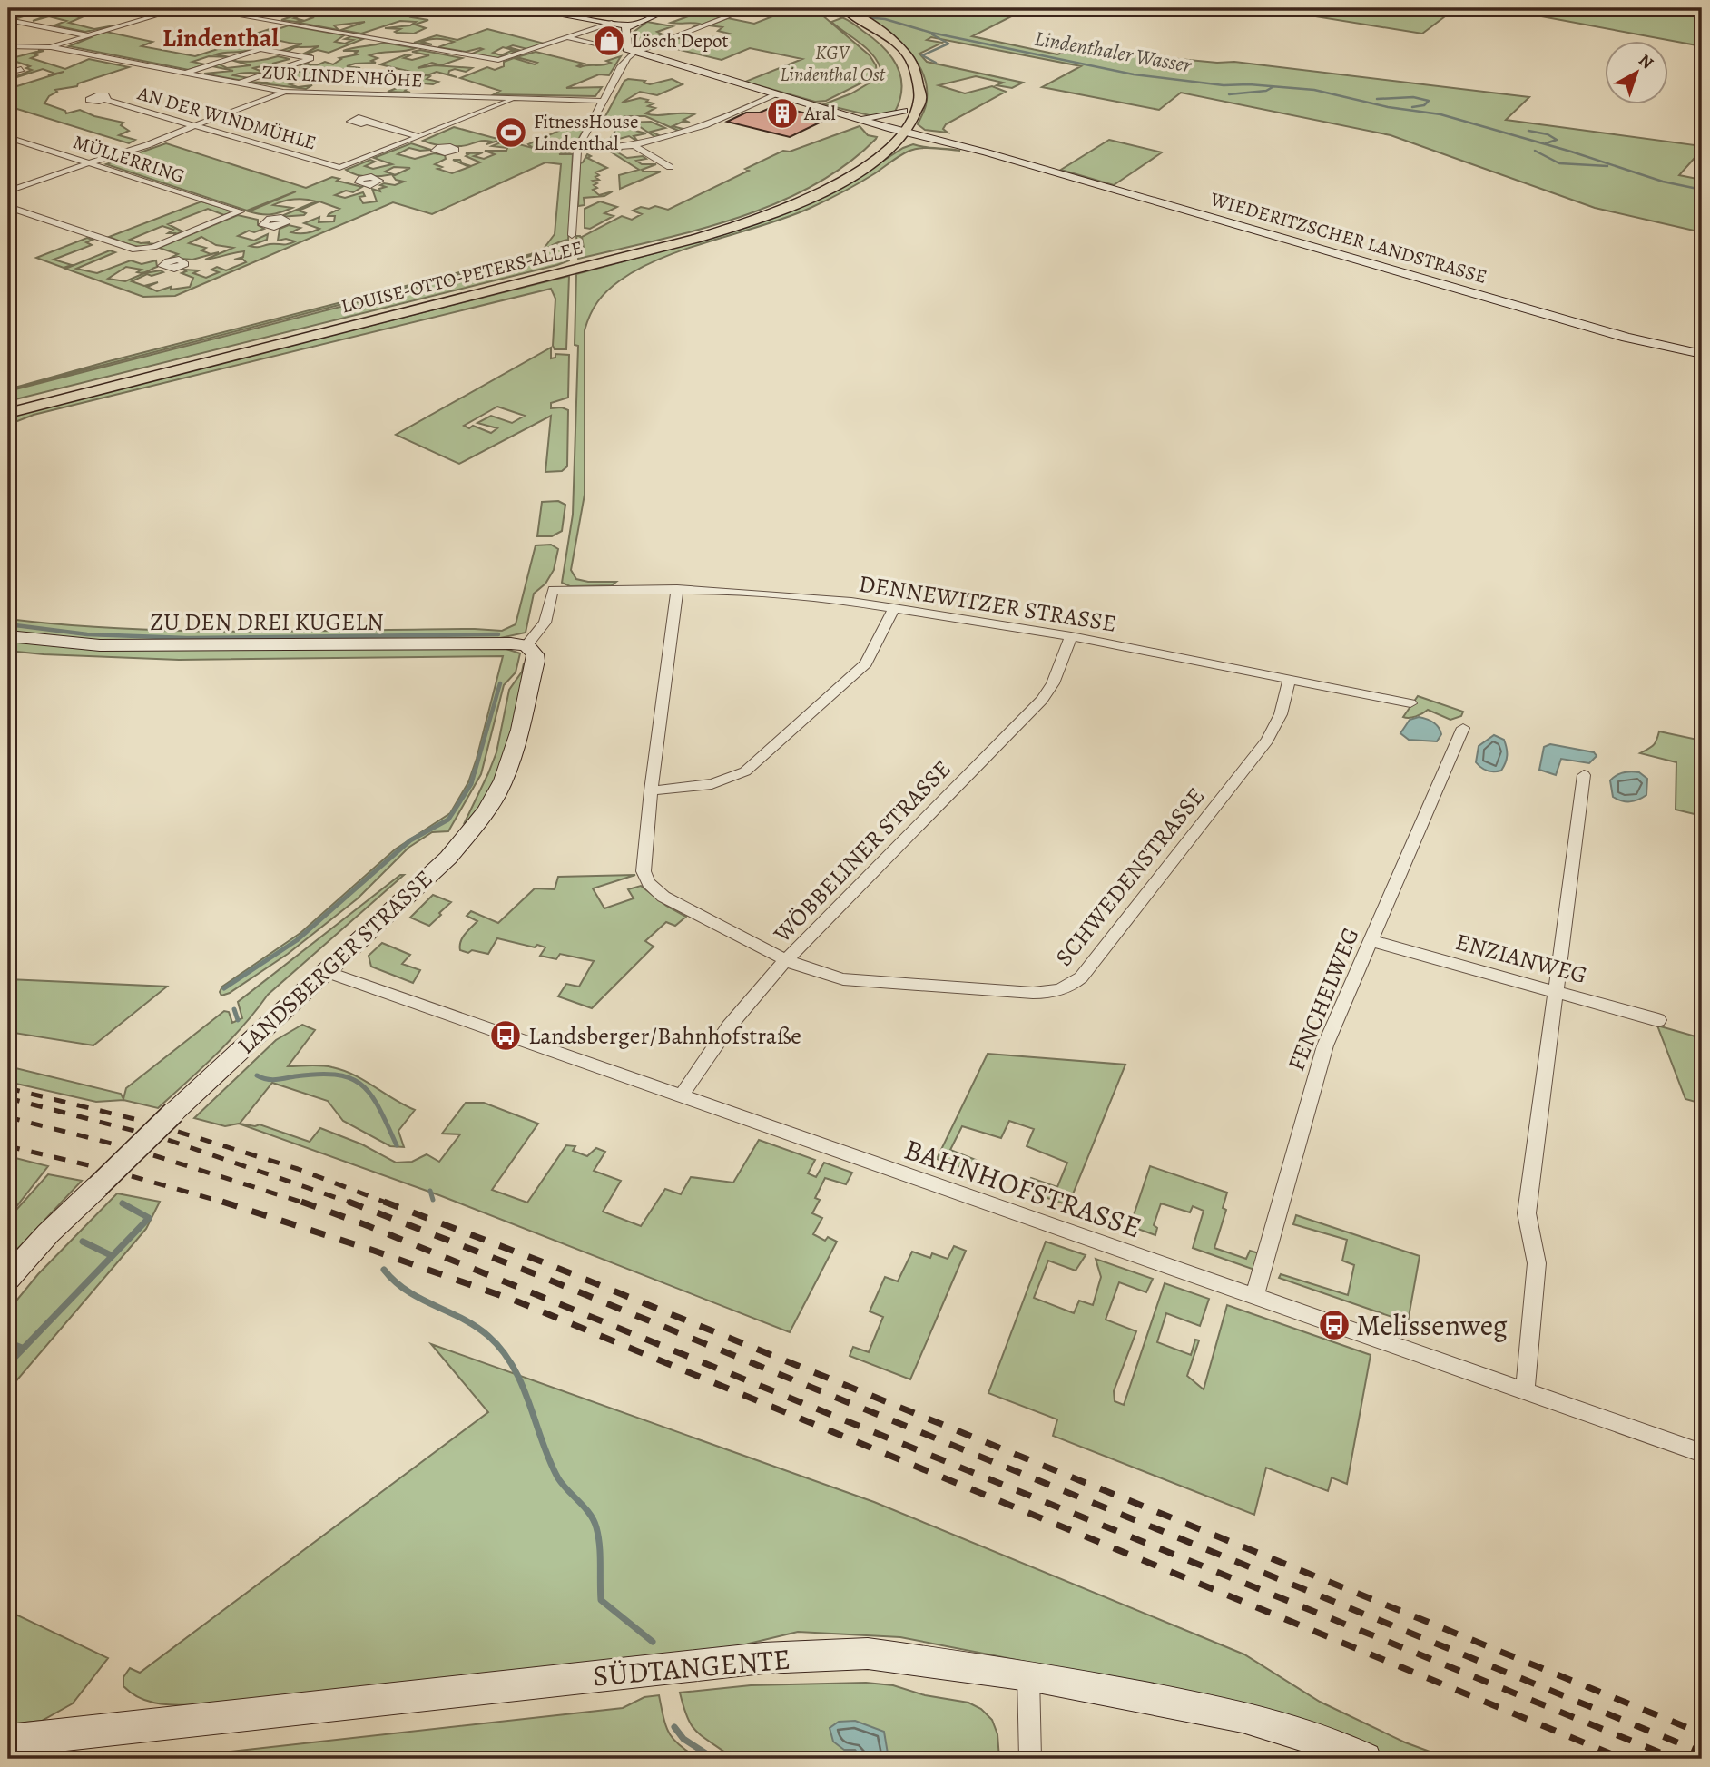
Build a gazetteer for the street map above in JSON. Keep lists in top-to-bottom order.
{
  "streets": {
    "main road": ["LOUISE-OTTO-PETERS-ALLEE"],
    "street": [
      "ZUR LINDENHÖHE",
      "AN DER WINDMÜHLE",
      "MÜLLERRING",
      "WIEDERITZSCHER LANDSTRASSE",
      "DENNEWITZER STRASSE",
      "ZU DEN DREI KUGELN",
      "WÖBBELINER STRASSE",
      "SCHWEDENSTRASSE",
      "ENZIANWEG",
      "LANDSBERGER STRASSE",
      "FENCHELWEG",
      "BAHNHOFSTRASSE",
      "SÜDTANGENTE"
    ]
  },
  "crossings": [
    ["ZUR LINDENHÖHE", "AN DER WINDMÜHLE"],
    ["WIEDERITZSCHER LANDSTRASSE", "LOUISE-OTTO-PETERS-ALLEE"],
    ["DENNEWITZER STRASSE", "ZU DEN DREI KUGELN"],
    ["DENNEWITZER STRASSE", "WÖBBELINER STRASSE"],
    ["DENNEWITZER STRASSE", "SCHWEDENSTRASSE"],
    ["DENNEWITZER STRASSE", "LANDSBERGER STRASSE"],
    ["ZU DEN DREI KUGELN", "LANDSBERGER STRASSE"],
    ["WÖBBELINER STRASSE", "SCHWEDENSTRASSE"],
    ["WÖBBELINER STRASSE", "BAHNHOFSTRASSE"],
    ["ENZIANWEG", "FENCHELWEG"],
    ["LANDSBERGER STRASSE", "BAHNHOFSTRASSE"],
    ["FENCHELWEG", "BAHNHOFSTRASSE"]
  ],
  "districts": ["Lindenthal"],
  "water": ["Lindenthaler Wasser"],
  "parks": ["KGV Lindenthal Ost"],
  "places": {
    "shop": ["Lösch Depot"],
    "building": ["Aral"],
    "sports": ["FitnessHouse Lindenthal"],
    "bus stop": ["Landsberger/Bahnhofstraße", "Melissenweg"]
  },
  "north": "top right"
}
